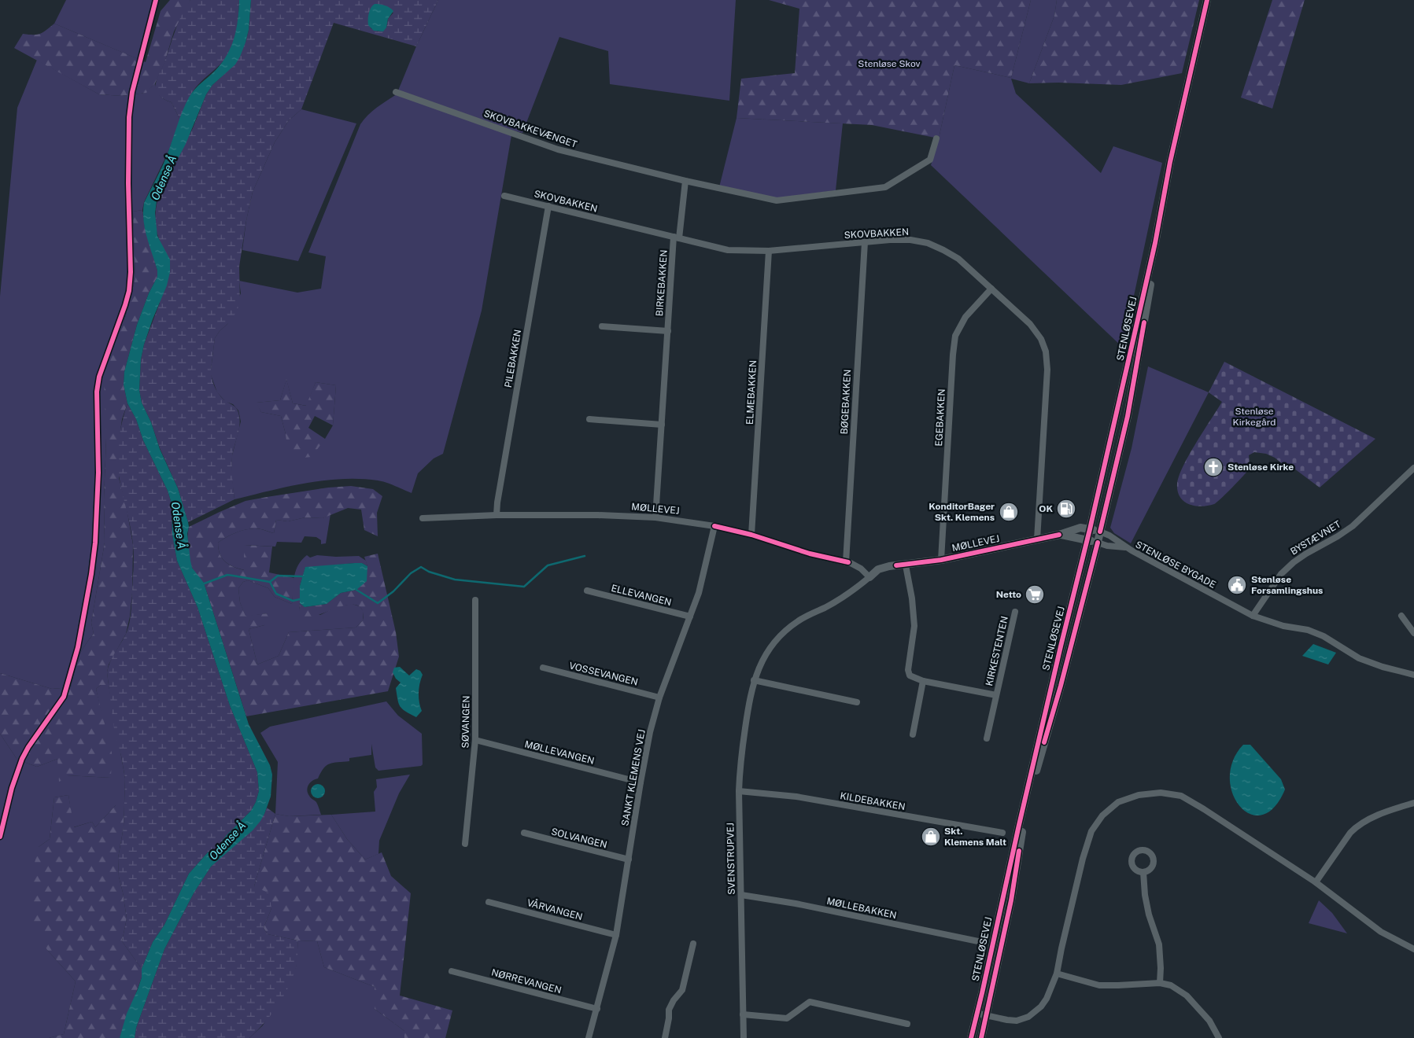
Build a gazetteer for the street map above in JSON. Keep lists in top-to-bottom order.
{
  "streets": {
    "street": [
      "SKOVBAKKEVÆNGET",
      "SKOVBAKKEN",
      "BIRKEBAKKEN",
      "STENLØSEVEJ",
      "PILEBAKKEN",
      "ELMEBAKKEN",
      "BØGEBAKKEN",
      "EGEBAKKEN",
      "MØLLEVEJ",
      "BYSTÆVNET",
      "STENLØSE BYGADE",
      "ELLEVANGEN",
      "KIRKESTENTEN",
      "VOSSEVANGEN",
      "SØVANGEN",
      "MØLLEVANGEN",
      "SANKT KLEMENS VEJ",
      "KILDEBAKKEN",
      "SOLVANGEN",
      "SVENSTRUPVEJ",
      "MØLLEBAKKEN",
      "VÅRVANGEN",
      "NØRREVANGEN"
    ]
  },
  "crossings": [
    ["SKOVBAKKEN", "BIRKEBAKKEN"],
    ["SKOVBAKKEN", "PILEBAKKEN"],
    ["SKOVBAKKEN", "ELMEBAKKEN"],
    ["SKOVBAKKEN", "BØGEBAKKEN"],
    ["SKOVBAKKEN", "EGEBAKKEN"],
    ["SKOVBAKKEN", "MØLLEVEJ"],
    ["BIRKEBAKKEN", "MØLLEVEJ"],
    ["STENLØSEVEJ", "MØLLEVEJ"],
    ["STENLØSEVEJ", "STENLØSE BYGADE"],
    ["PILEBAKKEN", "MØLLEVEJ"],
    ["ELMEBAKKEN", "MØLLEVEJ"],
    ["BØGEBAKKEN", "MØLLEVEJ"],
    ["EGEBAKKEN", "MØLLEVEJ"],
    ["MØLLEVEJ", "STENLØSE BYGADE"],
    ["MØLLEVEJ", "KIRKESTENTEN"],
    ["MØLLEVEJ", "SANKT KLEMENS VEJ"],
    ["MØLLEVEJ", "SVENSTRUPVEJ"],
    ["BYSTÆVNET", "STENLØSE BYGADE"],
    ["ELLEVANGEN", "SANKT KLEMENS VEJ"],
    ["VOSSEVANGEN", "SANKT KLEMENS VEJ"],
    ["SØVANGEN", "MØLLEVANGEN"],
    ["MØLLEVANGEN", "SANKT KLEMENS VEJ"],
    ["SANKT KLEMENS VEJ", "SOLVANGEN"],
    ["SANKT KLEMENS VEJ", "VÅRVANGEN"],
    ["SANKT KLEMENS VEJ", "NØRREVANGEN"],
    ["KILDEBAKKEN", "SVENSTRUPVEJ"],
    ["SVENSTRUPVEJ", "MØLLEBAKKEN"]
  ],
  "water": ["Odense Å"],
  "parks": ["Stenløse Skov", "Stenløse Kirkegård"],
  "places": {
    "church": ["Stenløse Kirke"],
    "fuel station": ["OK"],
    "shop": ["KonditorBager Skt. Klemens", "Skt. Klemens Malt"],
    "public building": ["Stenløse Forsamlingshus"],
    "supermarket": ["Netto"]
  }
}
